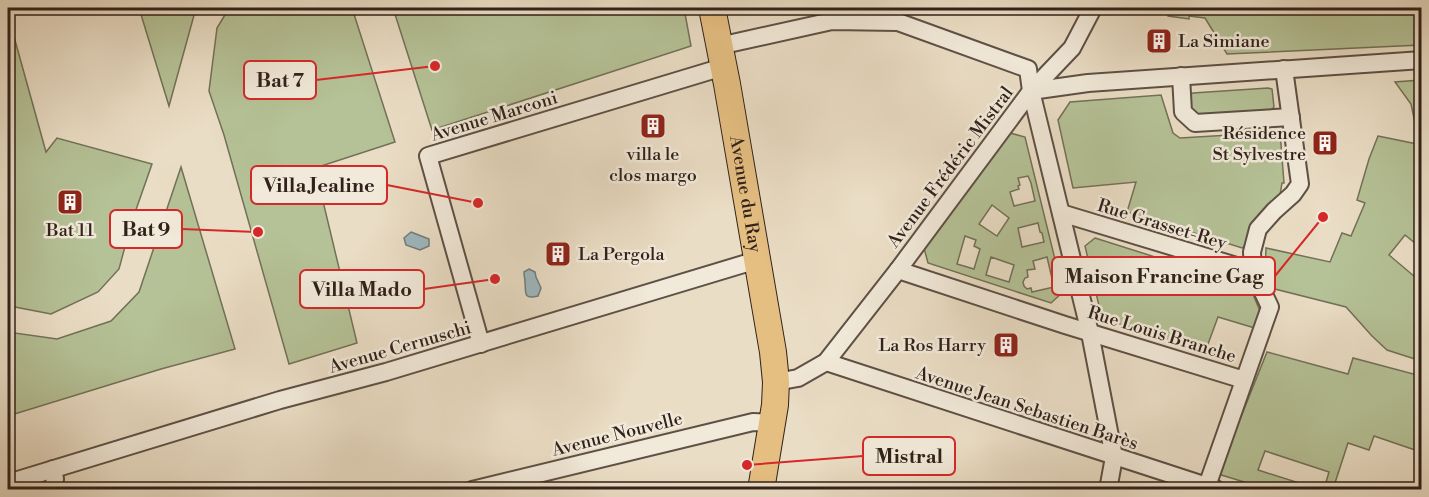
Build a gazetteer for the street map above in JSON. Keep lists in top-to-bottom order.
{
  "streets": {
    "main road": ["Avenue du Ray"],
    "street": [
      "Avenue Marconi",
      "Avenue Frédéric Mistral",
      "Rue Grasset-Rey",
      "Rue Louis Branche",
      "Avenue Cernuschi",
      "Avenue Jean Sebastien Barès",
      "Avenue Nouvelle"
    ]
  },
  "crossings": [
    ["Avenue Marconi", "Avenue du Ray"],
    ["Avenue Marconi", "Avenue Cernuschi"],
    ["Avenue Frédéric Mistral", "Avenue du Ray"],
    ["Avenue Frédéric Mistral", "Rue Louis Branche"],
    ["Avenue Frédéric Mistral", "Avenue Jean Sebastien Barès"],
    ["Avenue du Ray", "Avenue Cernuschi"],
    ["Avenue du Ray", "Avenue Nouvelle"]
  ],
  "places": {
    "building": [
      "La Simiane",
      "villa le clos margo",
      "Résidence St Sylvestre",
      "Bat 11",
      "La Pergola",
      "La Ros Harry"
    ],
    "other": [
      "Bat 7",
      "Villa Jealine",
      "Maison Francine Gag",
      "Bat 9",
      "Villa Mado",
      "Mistral"
    ]
  }
}
